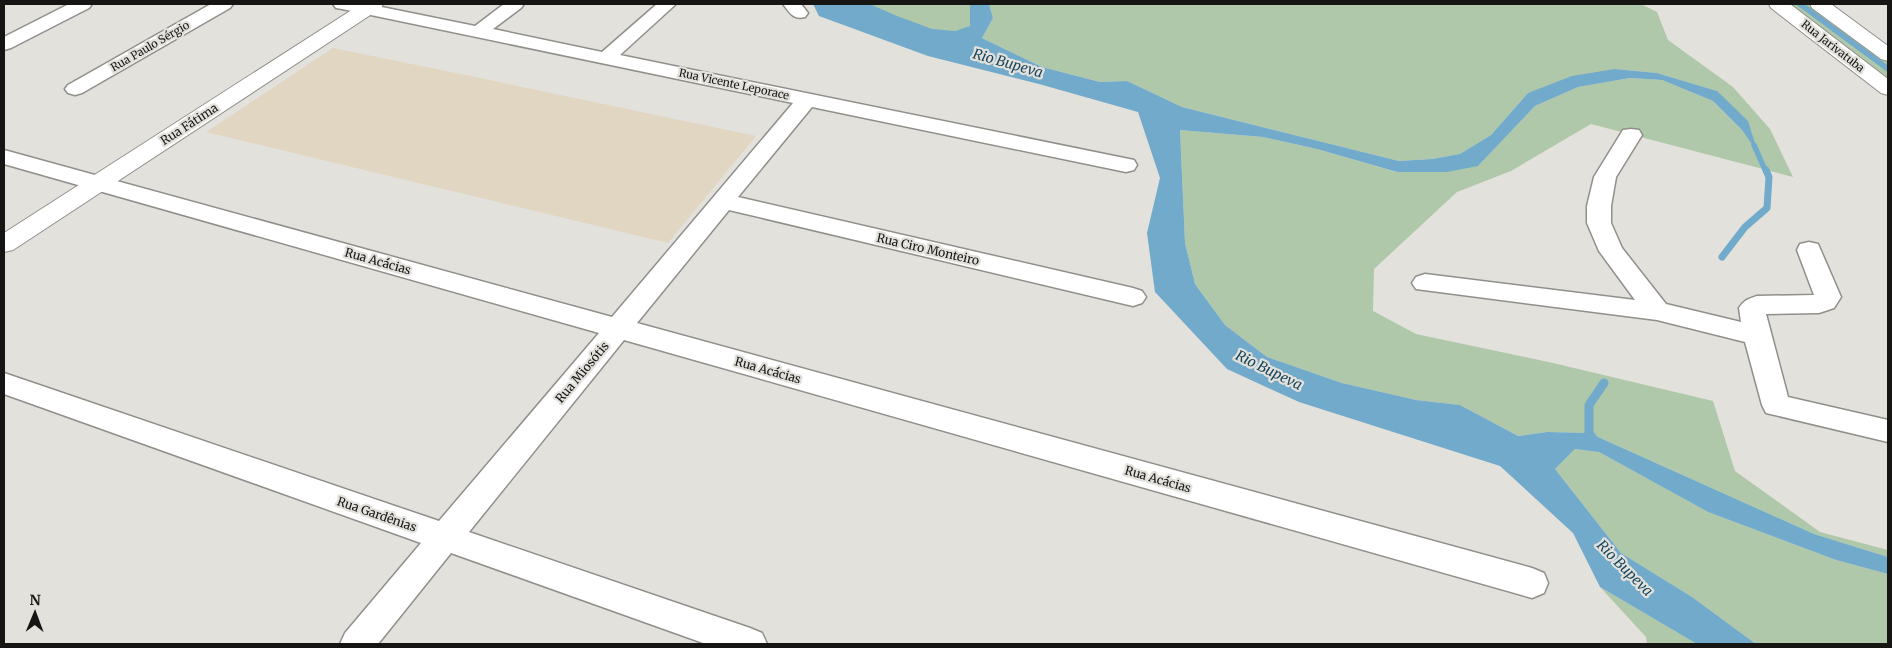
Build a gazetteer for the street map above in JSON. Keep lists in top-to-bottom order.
{
  "streets": {
    "street": [
      "Rua Paulo Sérgio",
      "Rua Jarivatuba",
      "Rua Vicente Leporace",
      "Rua Fátima",
      "Rua Ciro Monteiro",
      "Rua Acácias",
      "Rua Miosótis",
      "Rua Gardênias"
    ]
  },
  "crossings": [
    ["Rua Vicente Leporace", "Rua Fátima"],
    ["Rua Vicente Leporace", "Rua Miosótis"],
    ["Rua Fátima", "Rua Acácias"],
    ["Rua Ciro Monteiro", "Rua Miosótis"],
    ["Rua Acácias", "Rua Miosótis"],
    ["Rua Miosótis", "Rua Gardênias"]
  ],
  "water": ["Rio Bupeva"],
  "north": "top"
}
